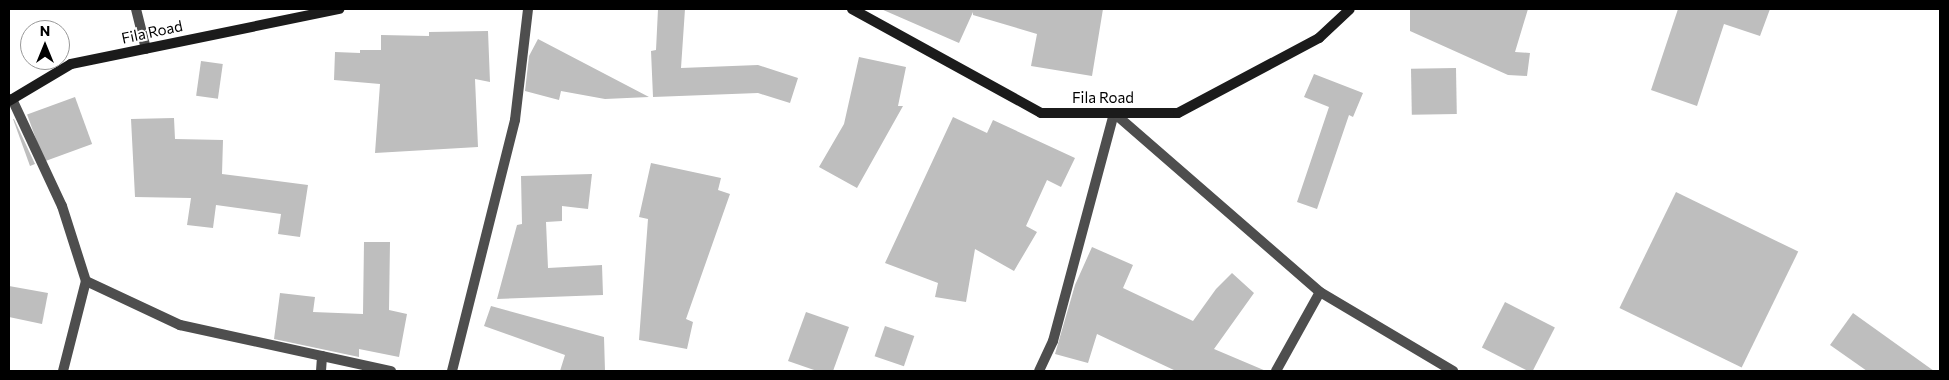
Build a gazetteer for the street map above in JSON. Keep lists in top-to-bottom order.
{
  "streets": {
    "street": ["Fila Road"]
  },
  "north": "top"
}
